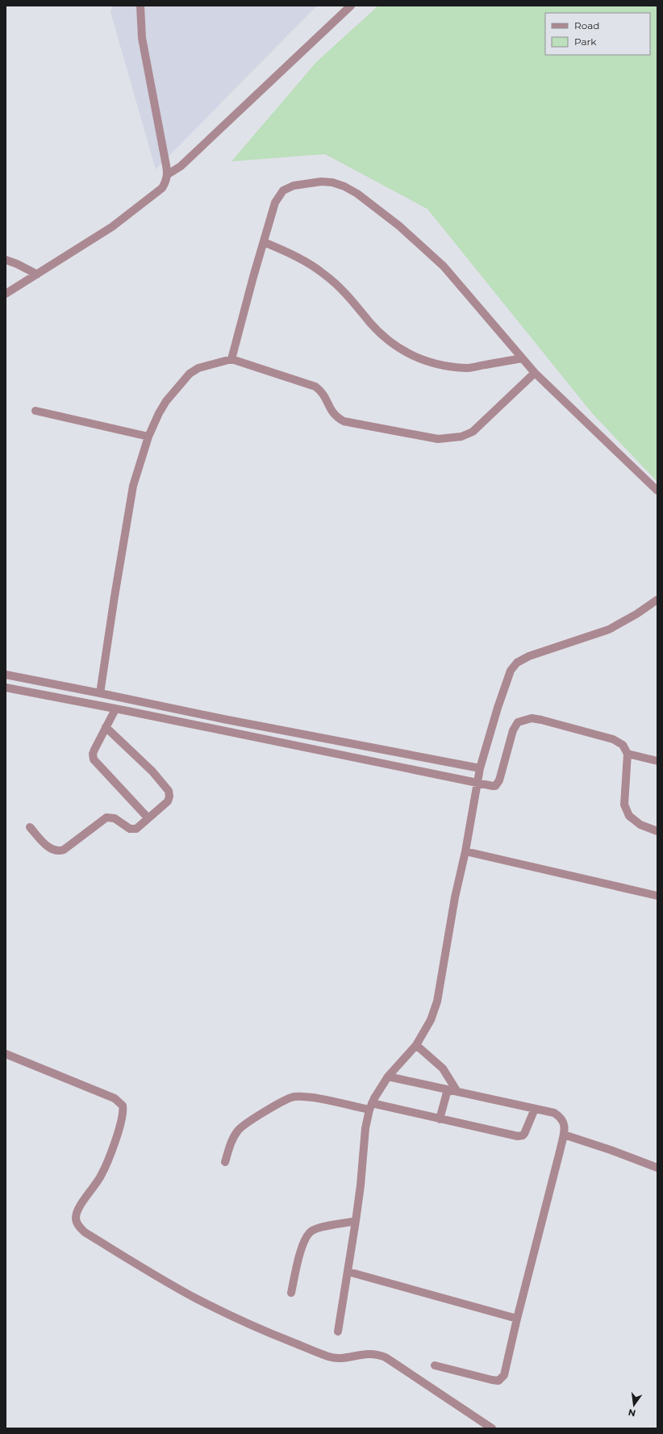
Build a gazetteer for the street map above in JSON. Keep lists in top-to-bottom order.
{
  "legend": ["Road", "Park"],
  "north": "bottom"
}
